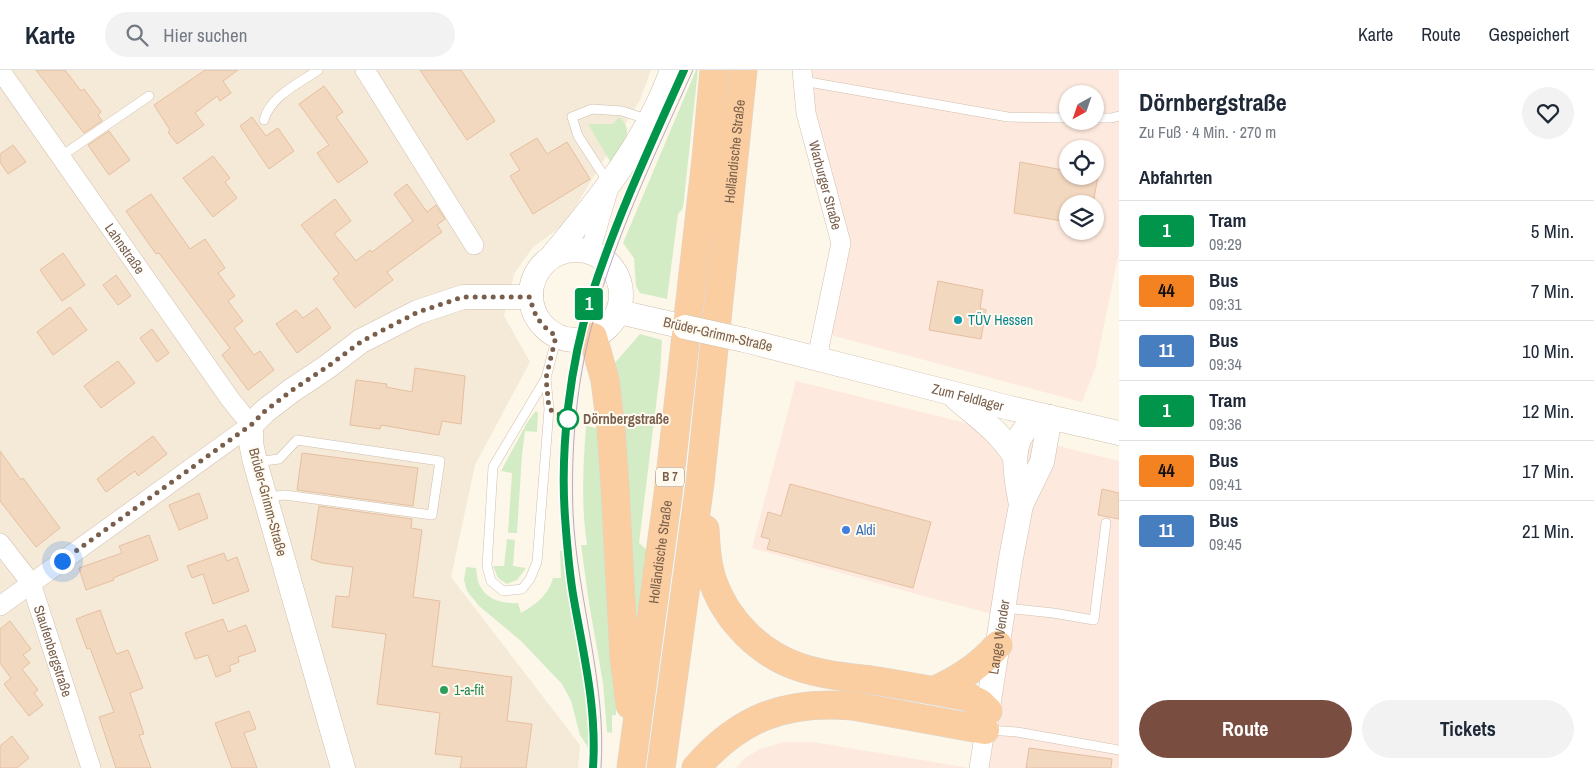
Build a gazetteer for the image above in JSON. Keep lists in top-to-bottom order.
{
  "streets": {
    "highway": ["Holländische Straße", "B 7"],
    "street": [
      "Warburger Straße",
      "Lahnstraße",
      "Brüder-Grimm-Straße",
      "Zum Feldlager",
      "Lange Wender",
      "Staufenbergstraße"
    ]
  },
  "crossings": [
    ["Holländische Straße", "B 7"],
    ["Warburger Straße", "Brüder-Grimm-Straße"],
    ["Warburger Straße", "Zum Feldlager"],
    ["Lahnstraße", "Brüder-Grimm-Straße"],
    ["Brüder-Grimm-Straße", "Zum Feldlager"]
  ],
  "places": [
    "TÜV Hessen",
    "Dörnbergstraße",
    "Aldi",
    "1-a-fit"
  ],
  "lines": ["tram line 1"],
  "north": "bottom left",
  "page": {
    "header": "Karte",
    "search": "Hier suchen",
    "nav": ["Karte", "Route", "Gespeichert"],
    "on_map": "1",
    "heading": [
      ["Dörnbergstraße", "Zu Fuß · 4 Min. · 270 m"],
      "Abfahrten"
    ],
    "list": [
      {
        "mark": "1",
        "name": "Tram",
        "note": "09:29",
        "value": "5 Min."
      },
      {
        "mark": "44",
        "name": "Bus",
        "note": "09:31",
        "value": "7 Min."
      },
      {
        "mark": "11",
        "name": "Bus",
        "note": "09:34",
        "value": "10 Min."
      },
      {
        "mark": "1",
        "name": "Tram",
        "note": "09:36",
        "value": "12 Min."
      },
      {
        "mark": "44",
        "name": "Bus",
        "note": "09:41",
        "value": "17 Min."
      },
      {
        "mark": "11",
        "name": "Bus",
        "note": "09:45",
        "value": "21 Min."
      }
    ],
    "buttons": ["Route", "Tickets"]
  }
}
